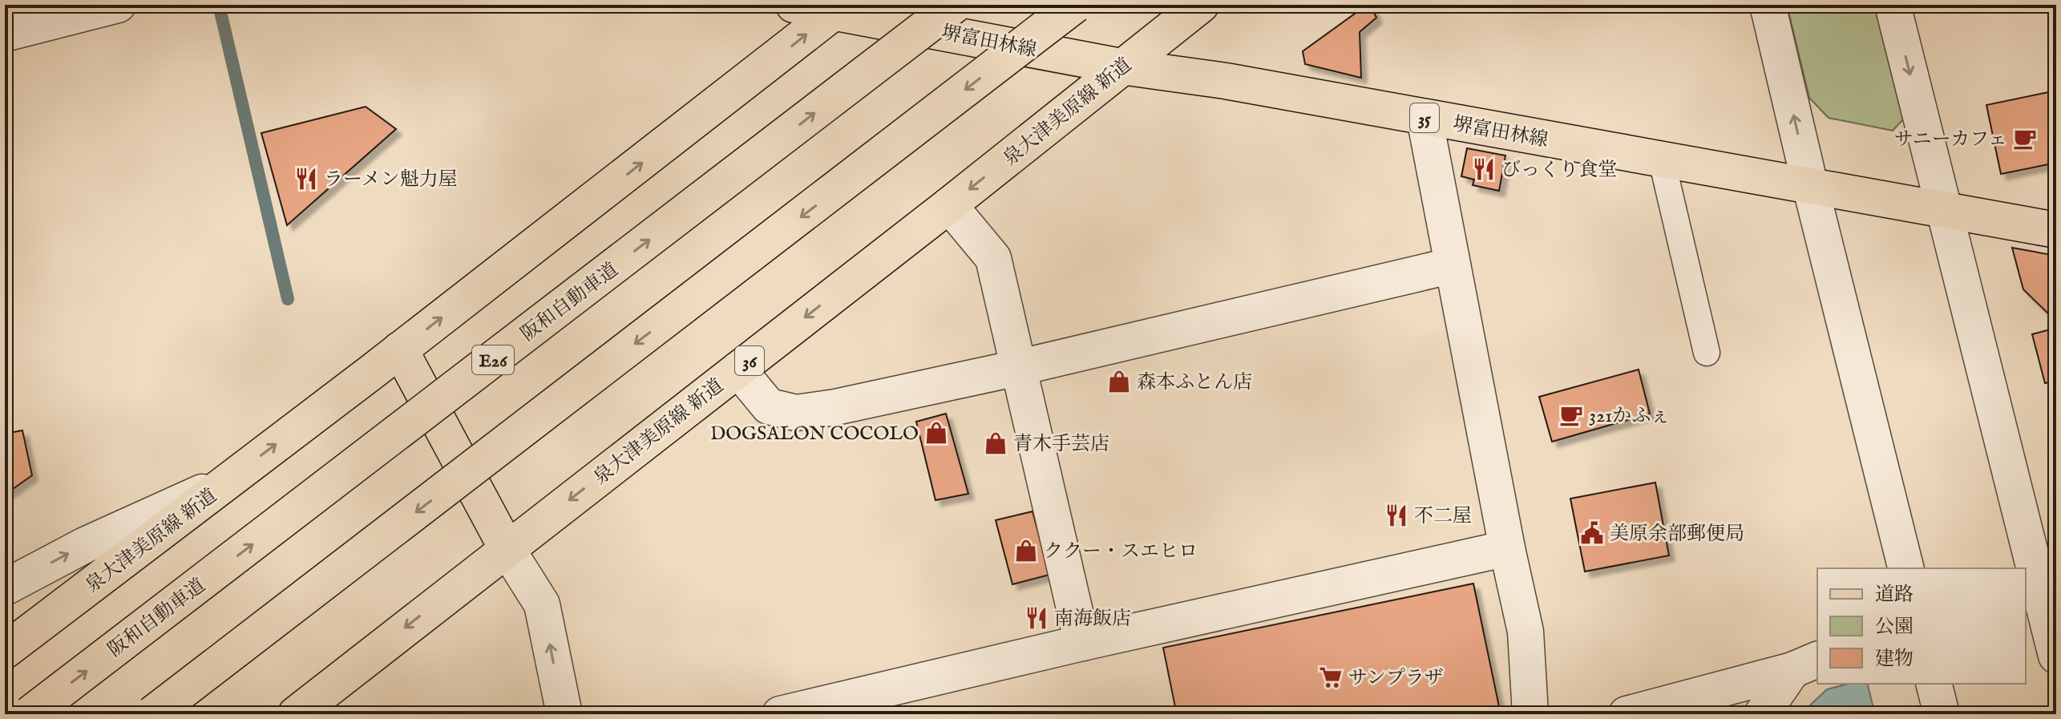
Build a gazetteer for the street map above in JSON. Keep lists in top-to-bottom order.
{
  "streets": {
    "main road": [
      "堺富田林線",
      "泉大津美原線 新道",
      "35",
      "阪和自動車道",
      "E26",
      "36"
    ]
  },
  "crossings": [
    ["堺富田林線", "泉大津美原線 新道"]
  ],
  "places": {
    "cafe": ["サニーカフェ", "321かふぇ"],
    "restaurant": [
      "びっくり食堂",
      "ラーメン魁力屋",
      "不二屋",
      "南海飯店"
    ],
    "shop": [
      "森本ふとん店",
      "DOGSALON COCOLO",
      "青木手芸店",
      "ククー・スエヒロ"
    ],
    "public building": ["美原余部郵便局"],
    "supermarket": ["サンプラザ"]
  },
  "legend": ["道路", "公園", "建物"]
}
